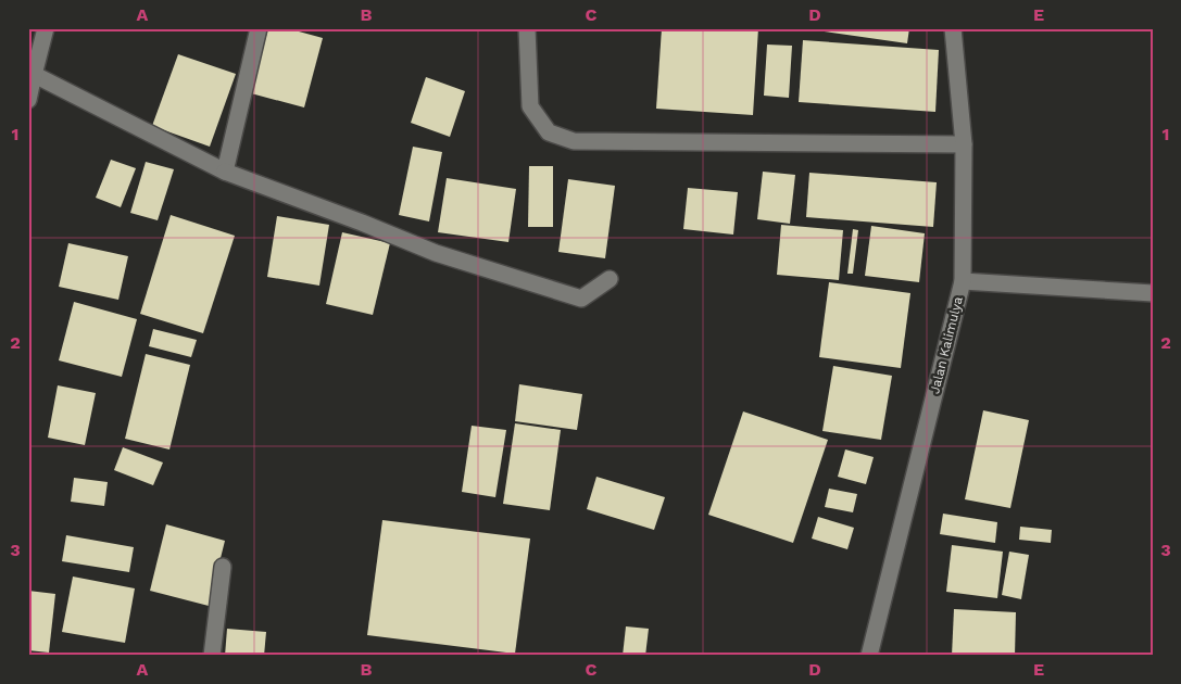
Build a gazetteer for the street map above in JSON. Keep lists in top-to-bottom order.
{
  "streets": {
    "street": ["Jalan Kalimulya"]
  },
  "grid": {
    "columns": [
      "A",
      "B",
      "C",
      "D",
      "E"
    ],
    "rows": ["1", "2", "3"]
  }
}
